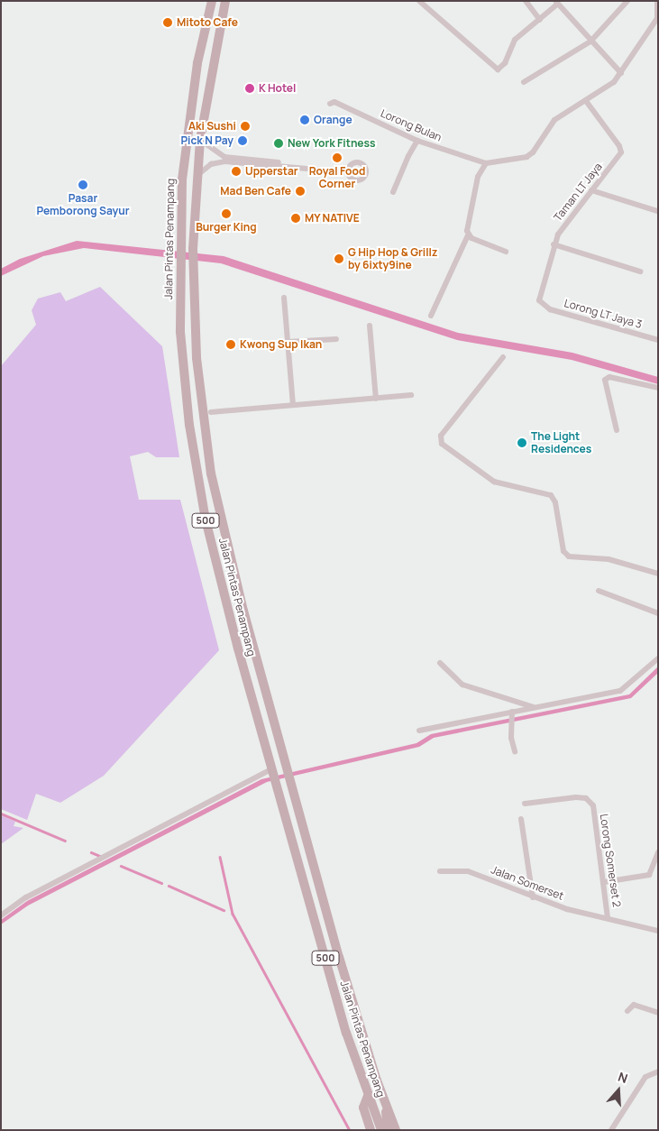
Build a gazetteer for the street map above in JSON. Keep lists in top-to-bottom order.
{
  "streets": {
    "main road": ["Jalan Pintas Penampang", "500"],
    "street": [
      "Lorong Bulan",
      "Taman LT Jaya",
      "Lorong LT Jaya 3",
      "Lorong Somerset 2",
      "Jalan Somerset"
    ]
  },
  "crossings": [
    ["Lorong Bulan", "Taman LT Jaya"],
    ["Taman LT Jaya", "Lorong LT Jaya 3"],
    ["Lorong Somerset 2", "Jalan Somerset"]
  ],
  "places": [
    "Mitoto Cafe",
    "K Hotel",
    "Orange",
    "Aki Sushi",
    "Pick N Pay",
    "New York Fitness",
    "Royal Food Corner",
    "Upperstar",
    "Pasar Pemborong Sayur",
    "Mad Ben Cafe",
    "Burger King",
    "MY NATIVE",
    "G Hip Hop & Grillz by 6ixty9ine",
    "Kwong Sup Ikan",
    "The Light Residences"
  ],
  "north": "top"
}
